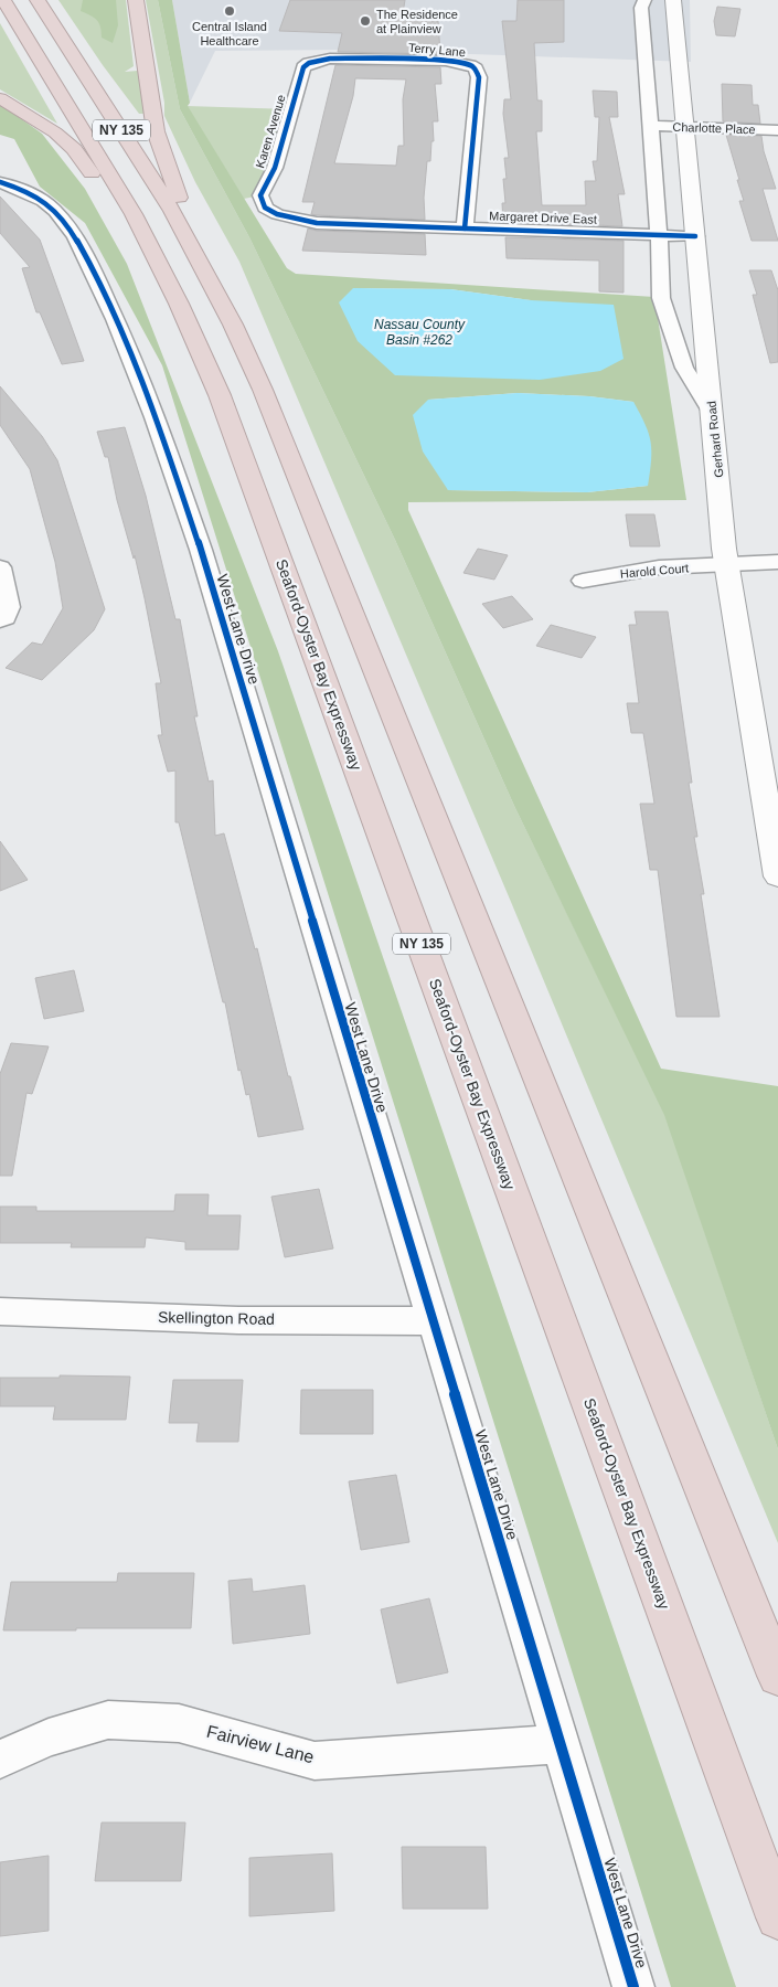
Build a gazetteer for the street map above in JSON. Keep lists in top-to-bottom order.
{
  "streets": {
    "highway": ["NY 135", "Seaford-Oyster Bay Expressway"],
    "street": [
      "Terry Lane",
      "Charlotte Place",
      "Karen Avenue",
      "Margaret Drive East",
      "Gerhard Road",
      "Harold Court",
      "West Lane Drive",
      "Skellington Road",
      "Fairview Lane"
    ]
  },
  "crossings": [
    ["Terry Lane", "Karen Avenue"],
    ["Terry Lane", "Margaret Drive East"],
    ["Charlotte Place", "Gerhard Road"],
    ["Karen Avenue", "Margaret Drive East"],
    ["Margaret Drive East", "Gerhard Road"],
    ["Gerhard Road", "Harold Court"],
    ["West Lane Drive", "Skellington Road"],
    ["West Lane Drive", "Fairview Lane"]
  ],
  "water": ["Nassau County Basin #262"],
  "places": ["Central Island Healthcare", "The Residence at Plainview"]
}
